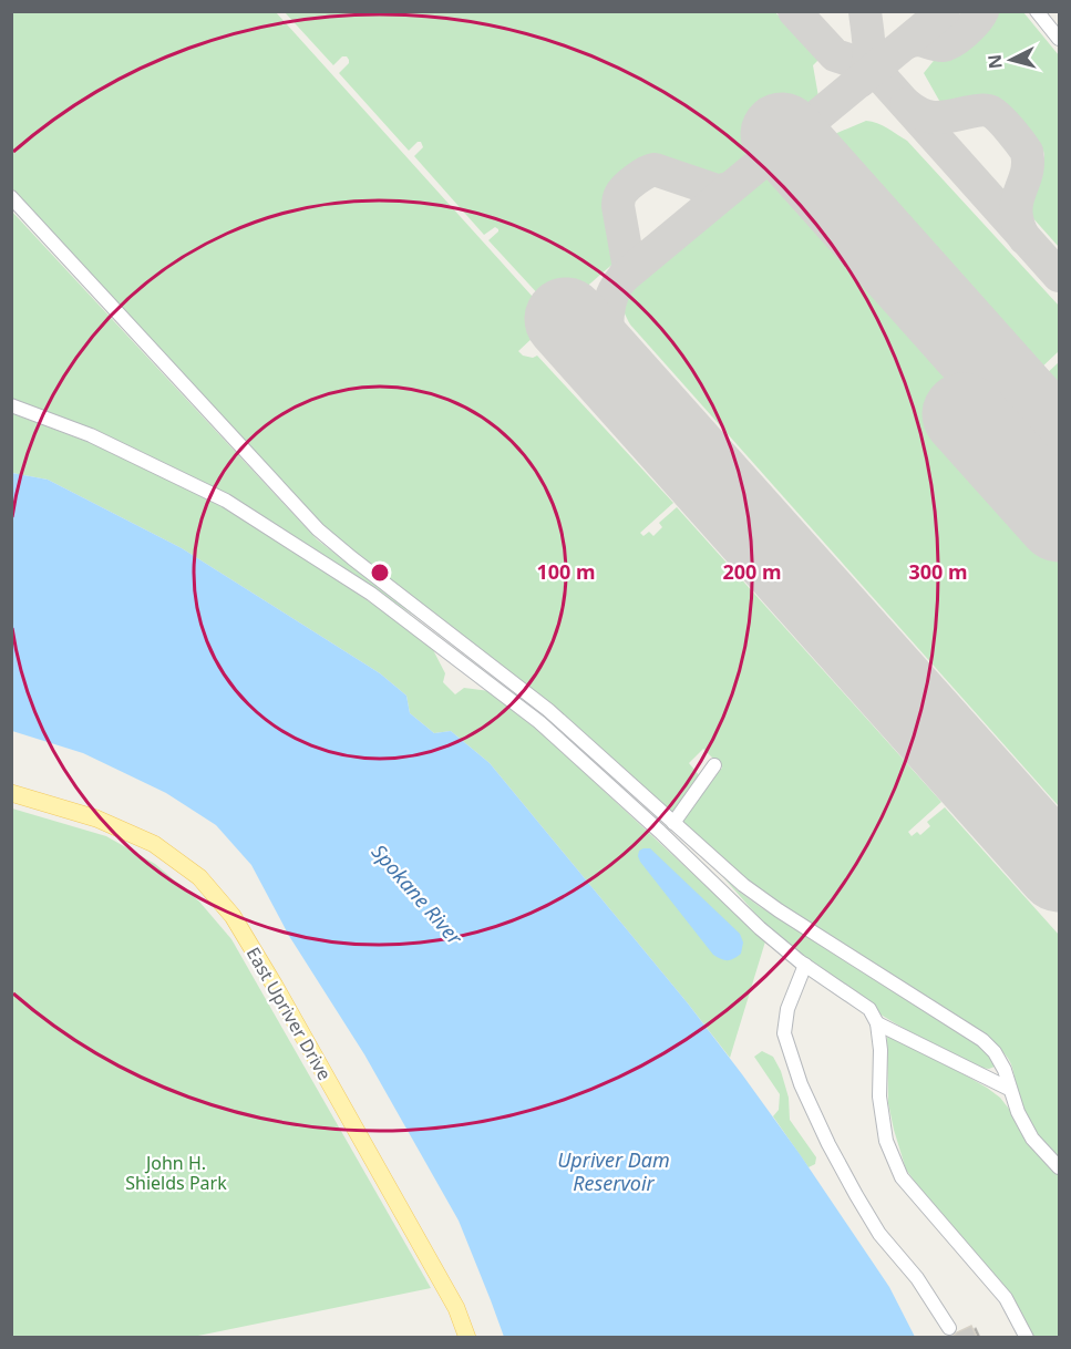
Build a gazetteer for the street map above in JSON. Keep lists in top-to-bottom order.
{
  "streets": {
    "main road": ["East Upriver Drive"]
  },
  "water": ["Spokane River", "Upriver Dam Reservoir"],
  "parks": ["John H. Shields Park"],
  "north": "left",
  "rings": ["100 m", "200 m", "300 m"]
}
